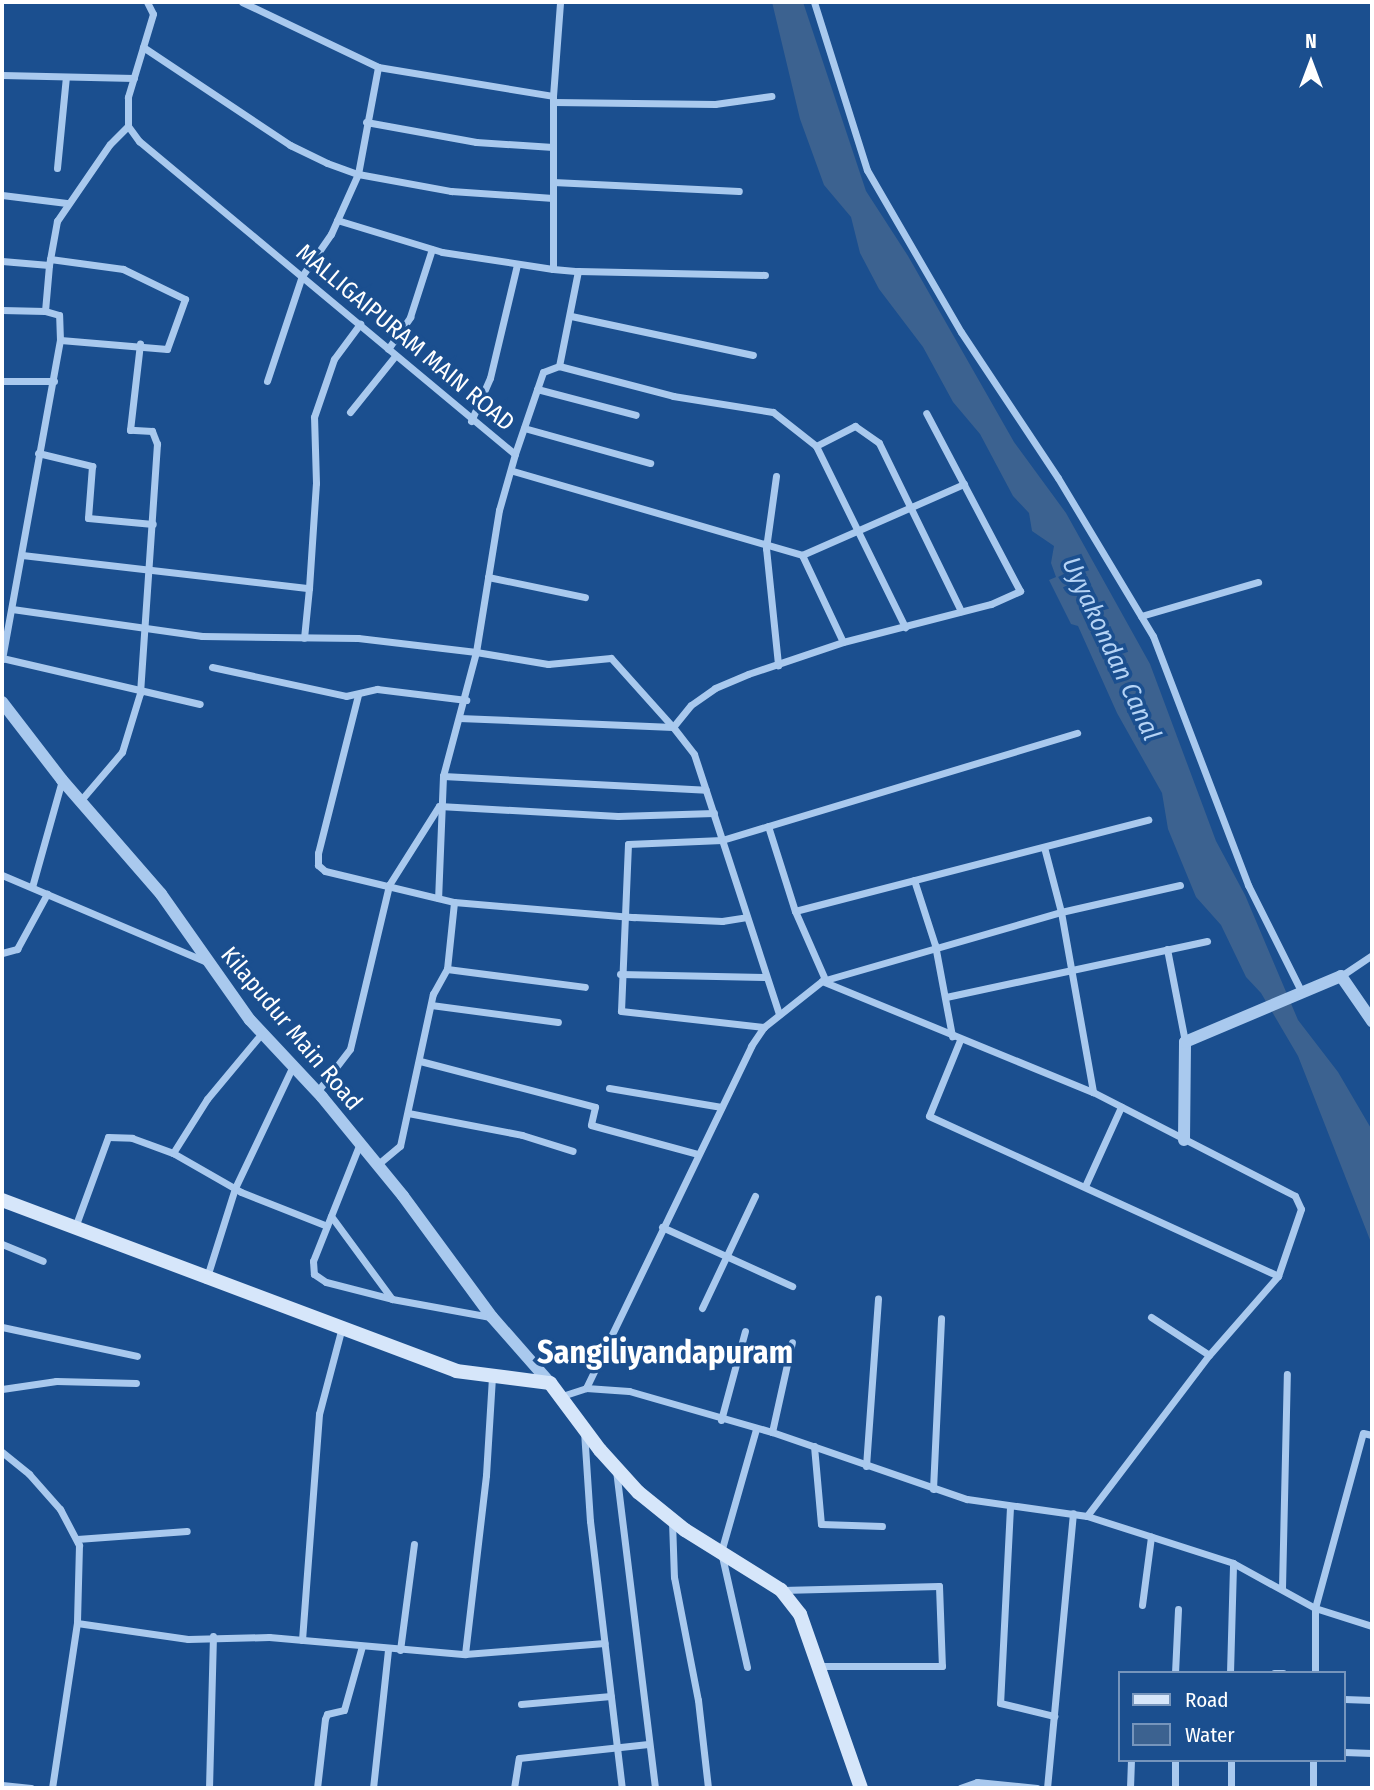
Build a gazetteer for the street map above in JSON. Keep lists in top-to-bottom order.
{
  "streets": {
    "street": ["MALLIGAIPURAM MAIN ROAD", "Kilapudur Main Road"]
  },
  "districts": ["Sangiliyandapuram"],
  "water": ["Uyyakondan Canal"],
  "legend": ["Road", "Water"],
  "north": "top"
}
